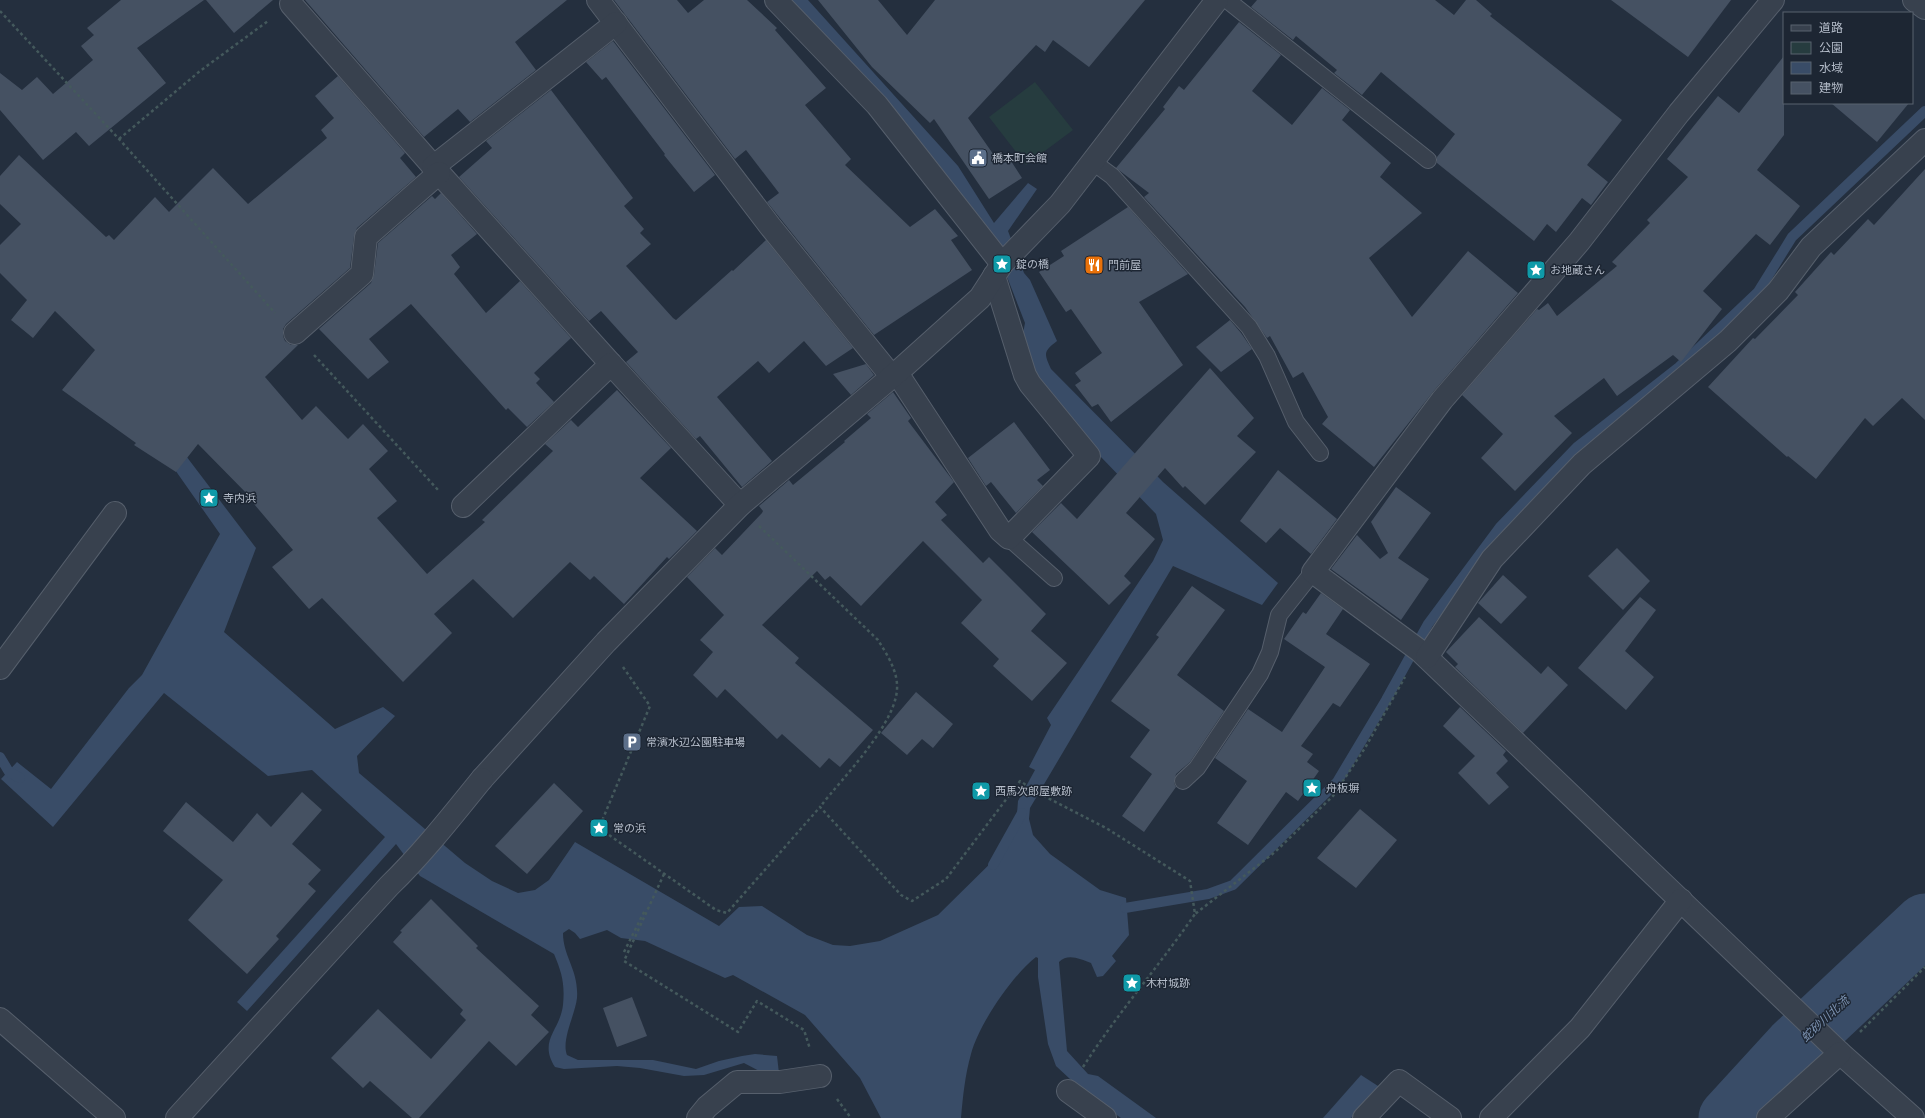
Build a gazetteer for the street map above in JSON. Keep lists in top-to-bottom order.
{
  "water": ["蛇砂川北流"],
  "places": {
    "public building": ["橋本町会館"],
    "place": [
      "錠の橋",
      "お地蔵さん",
      "寺内浜",
      "舟板塀",
      "西馬次郎屋敷跡",
      "常の浜",
      "木村城跡"
    ],
    "restaurant": ["門前屋"],
    "parking": ["常濱水辺公園駐車場"]
  },
  "legend": [
    "道路",
    "公園",
    "水域",
    "建物"
  ]
}
